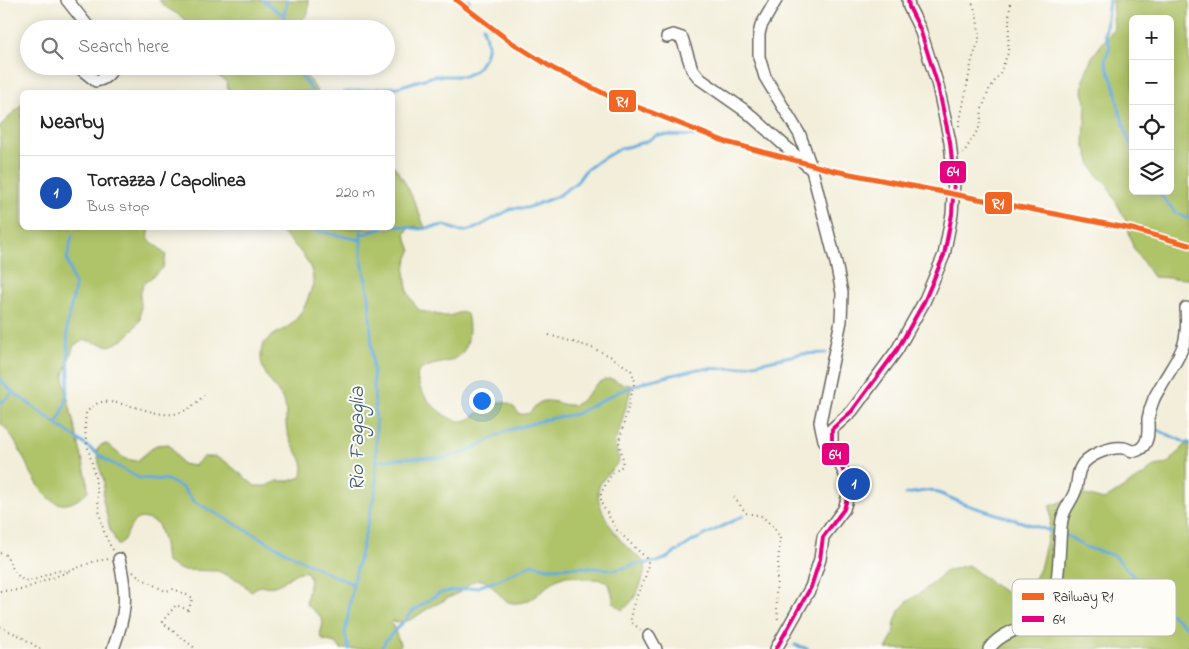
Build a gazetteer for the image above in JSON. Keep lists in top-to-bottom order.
{
  "water": ["Rio Fagaglia"],
  "lines": ["rail line R1", "transit line 64"],
  "legend": ["Railway R1", "64"],
  "page": {
    "map_buttons": ["+", "−"],
    "search": "Search here",
    "heading": "Nearby",
    "list": [
      {
        "mark": "1",
        "name": "Torrazza / Capolinea",
        "note": "Bus stop",
        "value": "220 m"
      }
    ],
    "pins": "1"
  }
}
